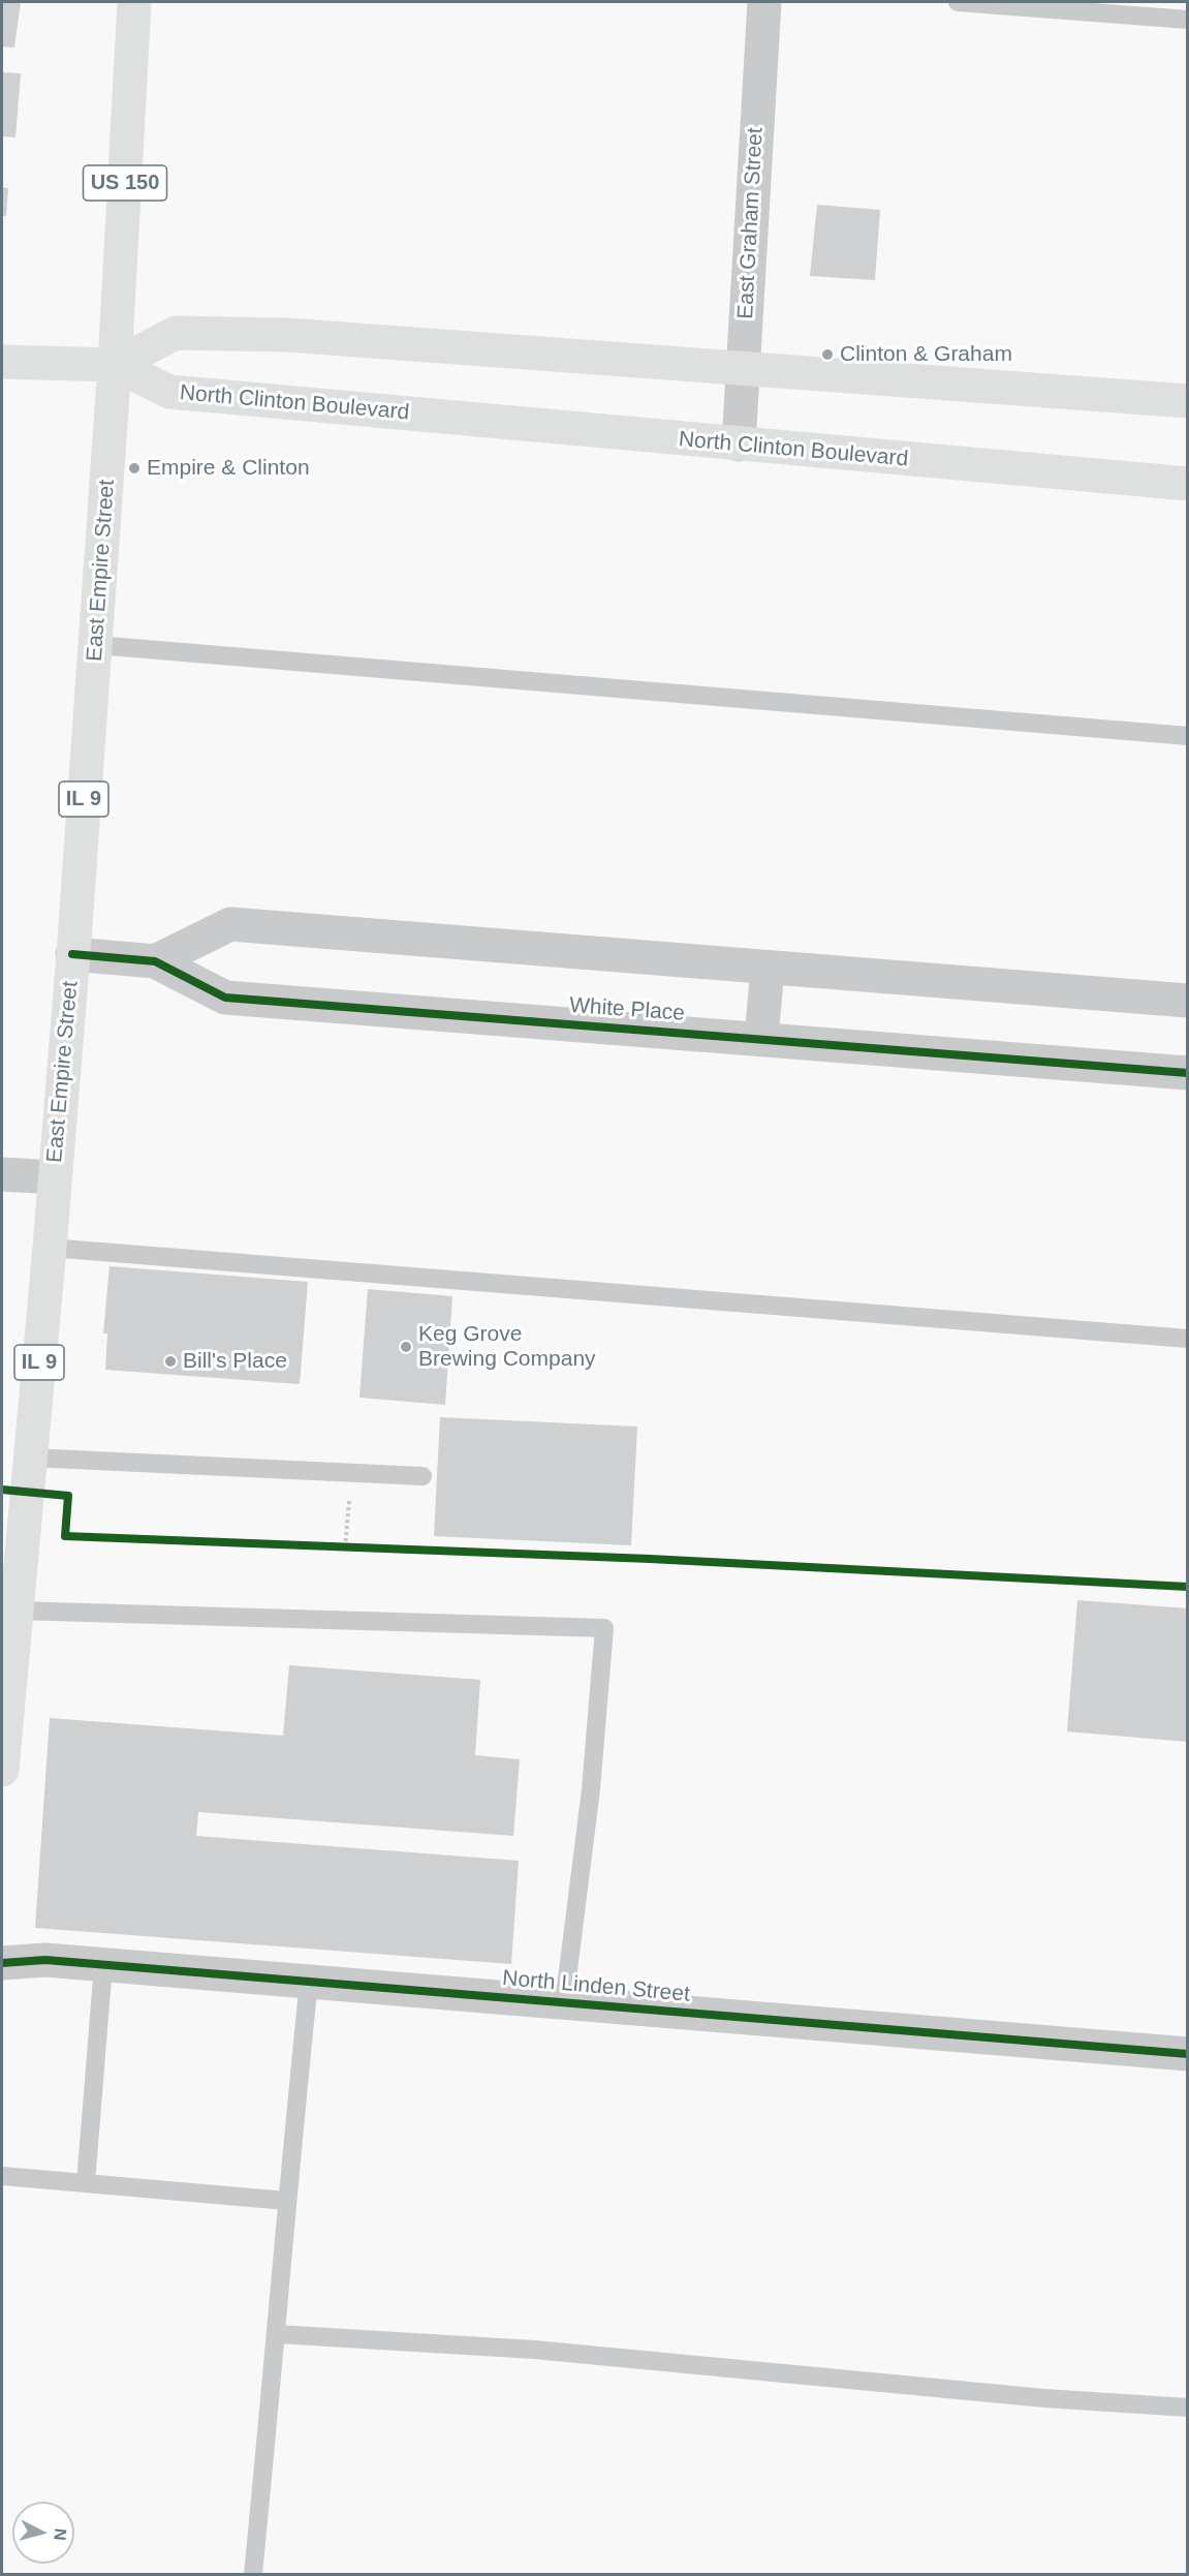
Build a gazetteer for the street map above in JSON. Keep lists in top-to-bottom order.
{
  "streets": {
    "street": [
      "US 150",
      "East Graham Street",
      "North Clinton Boulevard",
      "East Empire Street",
      "IL 9",
      "White Place",
      "North Linden Street"
    ]
  },
  "crossings": [
    ["East Graham Street", "North Clinton Boulevard"],
    ["North Clinton Boulevard", "East Empire Street"],
    ["East Empire Street", "White Place"]
  ],
  "places": [
    "Clinton & Graham",
    "Empire & Clinton",
    "Keg Grove Brewing Company",
    "Bill's Place"
  ],
  "north": "right"
}
